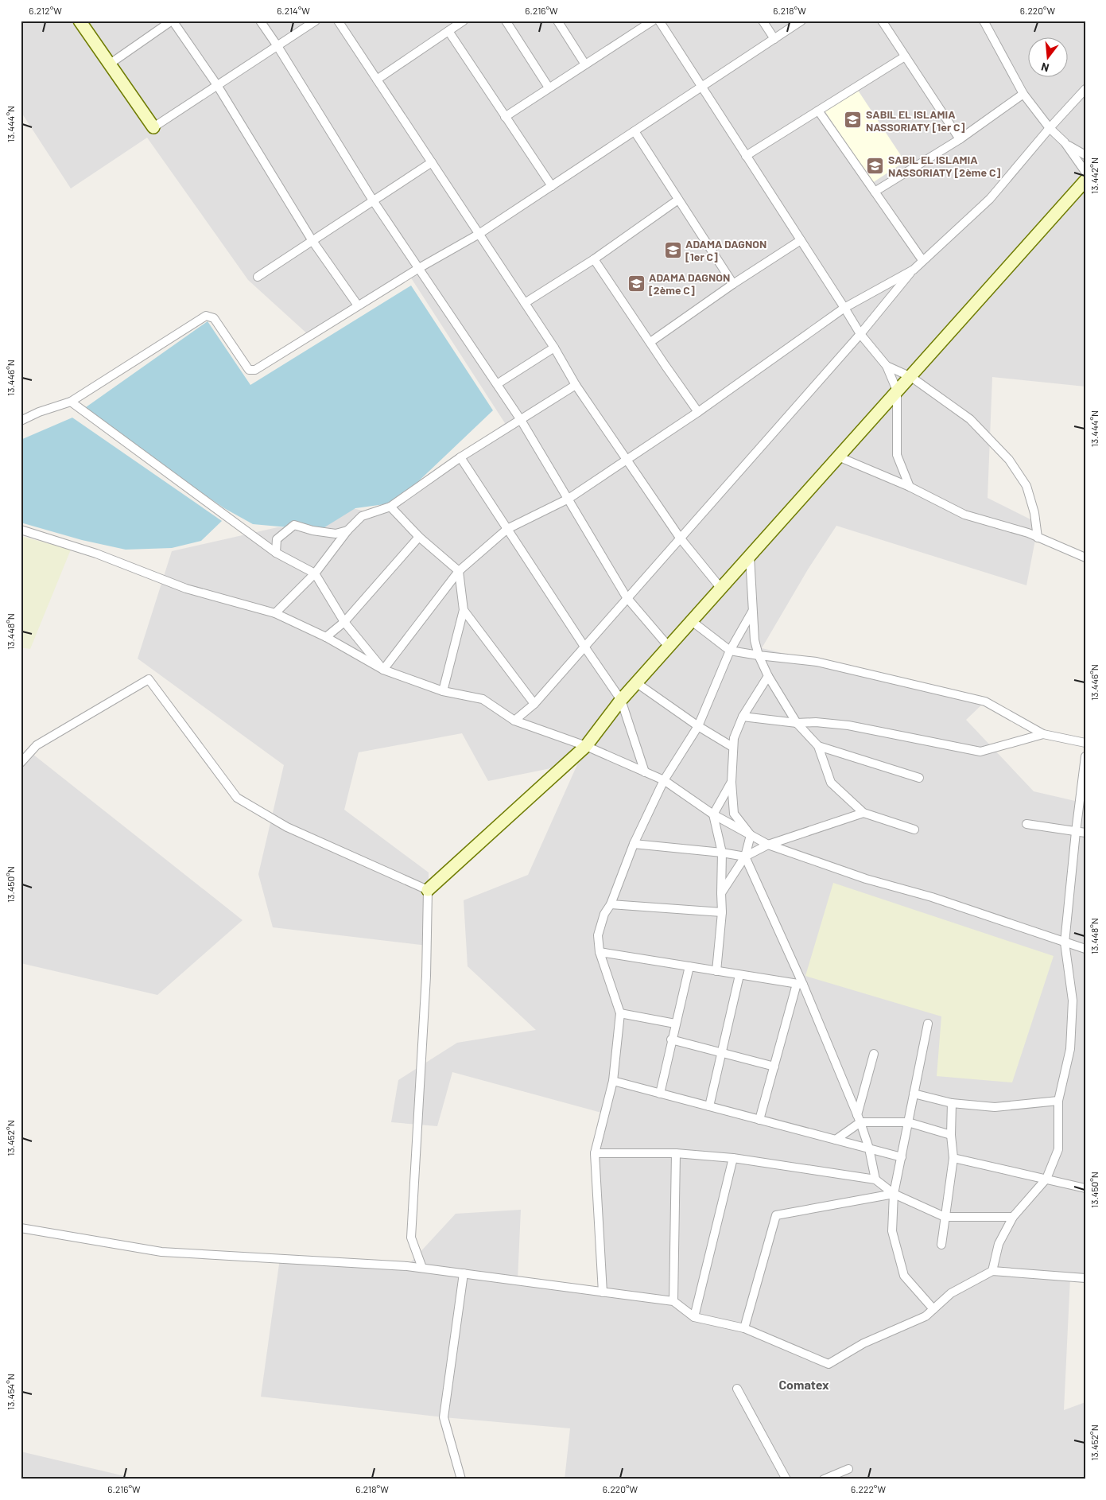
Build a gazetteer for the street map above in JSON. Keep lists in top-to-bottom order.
{
  "districts": ["Comatex"],
  "places": {
    "school or university": [
      "SABIL EL ISLAMIA NASSORIATY [1er C]",
      "SABIL EL ISLAMIA NASSORIATY [2ème C]",
      "ADAMA DAGNON [1er C]",
      "ADAMA DAGNON [2ème C]"
    ]
  },
  "north": "bottom",
  "coordinates": [
    "6.212°W",
    "6.214°W",
    "6.216°W",
    "6.218°W",
    "6.220°W",
    "13.444°N",
    "13.442°N",
    "13.446°N",
    "13.448°N",
    "13.450°N",
    "13.452°N",
    "13.454°N",
    "6.222°W"
  ]
}
